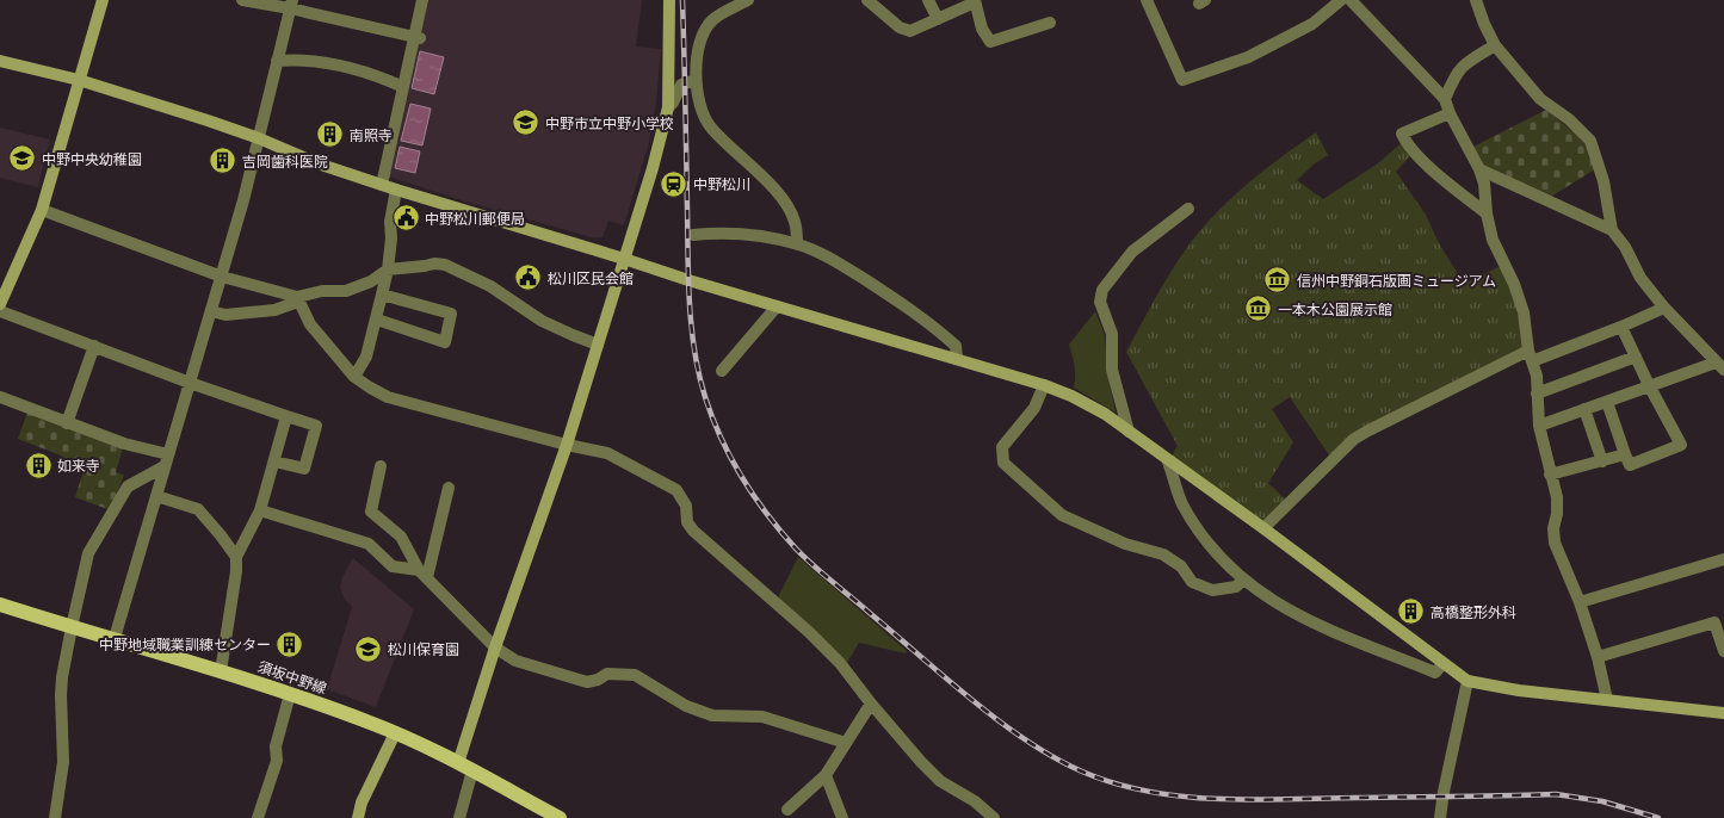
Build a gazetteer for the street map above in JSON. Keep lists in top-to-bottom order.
{
  "streets": {
    "main road": ["須坂中野線"]
  },
  "places": {
    "school or university": ["中野市立中野小学校", "中野中央幼稚園", "松川保育園"],
    "building": [
      "南照寺",
      "吉岡歯科医院",
      "如来寺",
      "高橋整形外科",
      "中野地域職業訓練センター"
    ],
    "station": ["中野松川"],
    "public building": ["中野松川郵便局", "松川区民会館"],
    "museum": ["信州中野銅石版画ミュージアム", "一本木公園展示館"]
  }
}
